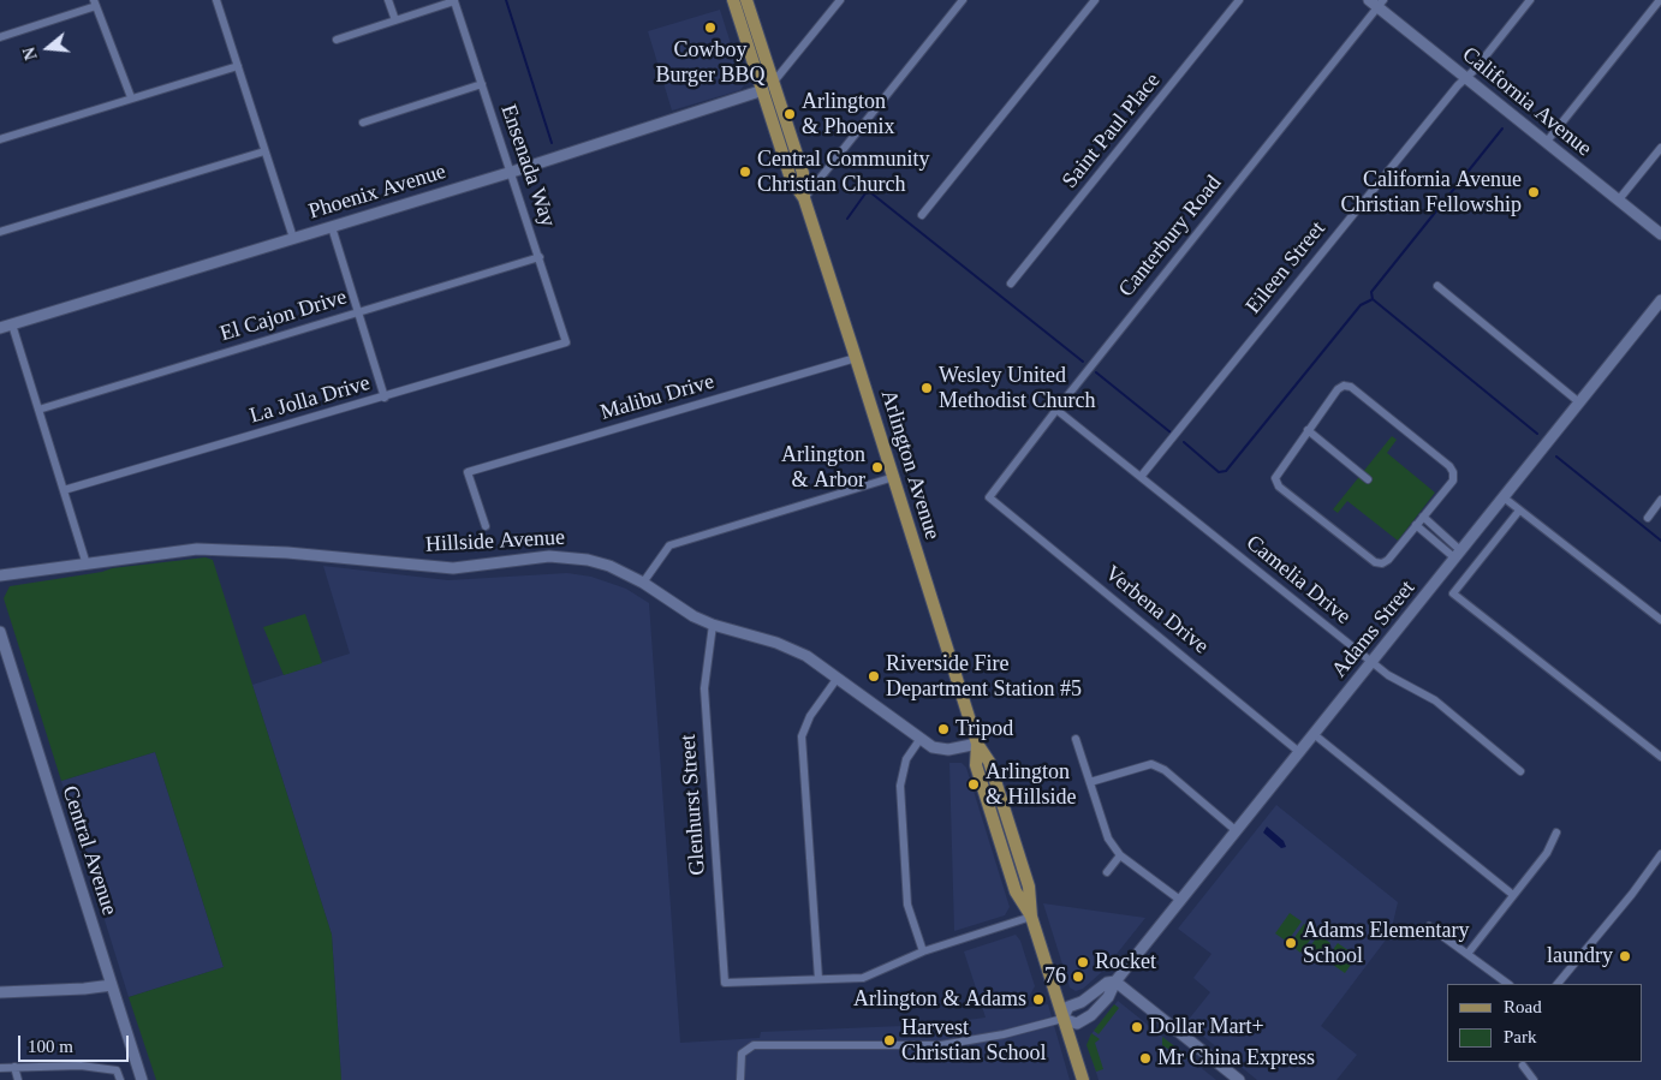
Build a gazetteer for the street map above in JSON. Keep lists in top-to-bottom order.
{
  "streets": {
    "main road": ["Arlington Avenue"],
    "street": [
      "California Avenue",
      "Saint Paul Place",
      "Ensenada Way",
      "Phoenix Avenue",
      "Canterbury Road",
      "Eileen Street",
      "El Cajon Drive",
      "Malibu Drive",
      "La Jolla Drive",
      "Hillside Avenue",
      "Camelia Drive",
      "Verbena Drive",
      "Adams Street",
      "Glenhurst Street",
      "Central Avenue"
    ]
  },
  "crossings": [
    ["California Avenue", "Canterbury Road"],
    ["California Avenue", "Eileen Street"],
    ["Ensenada Way", "Phoenix Avenue"],
    ["Ensenada Way", "El Cajon Drive"],
    ["Ensenada Way", "La Jolla Drive"],
    ["Phoenix Avenue", "Arlington Avenue"],
    ["Canterbury Road", "Camelia Drive"],
    ["Canterbury Road", "Verbena Drive"],
    ["Eileen Street", "Camelia Drive"],
    ["Malibu Drive", "Arlington Avenue"],
    ["Arlington Avenue", "Hillside Avenue"],
    ["Arlington Avenue", "Adams Street"],
    ["Hillside Avenue", "Glenhurst Street"],
    ["Camelia Drive", "Adams Street"],
    ["Verbena Drive", "Adams Street"]
  ],
  "places": [
    "Cowboy Burger BBQ",
    "Arlington & Phoenix",
    "Central Community Christian Church",
    "California Avenue Christian Fellowship",
    "Wesley United Methodist Church",
    "Arlington & Arbor",
    "Riverside Fire Department Station #5",
    "Tripod",
    "Arlington & Hillside",
    "Adams Elementary School",
    "laundry",
    "Rocket",
    "76",
    "Arlington & Adams",
    "Dollar Mart+",
    "Harvest Christian School",
    "Mr China Express"
  ],
  "legend": ["Road", "Park"],
  "scale_bar": "100 m",
  "north": "left"
}
